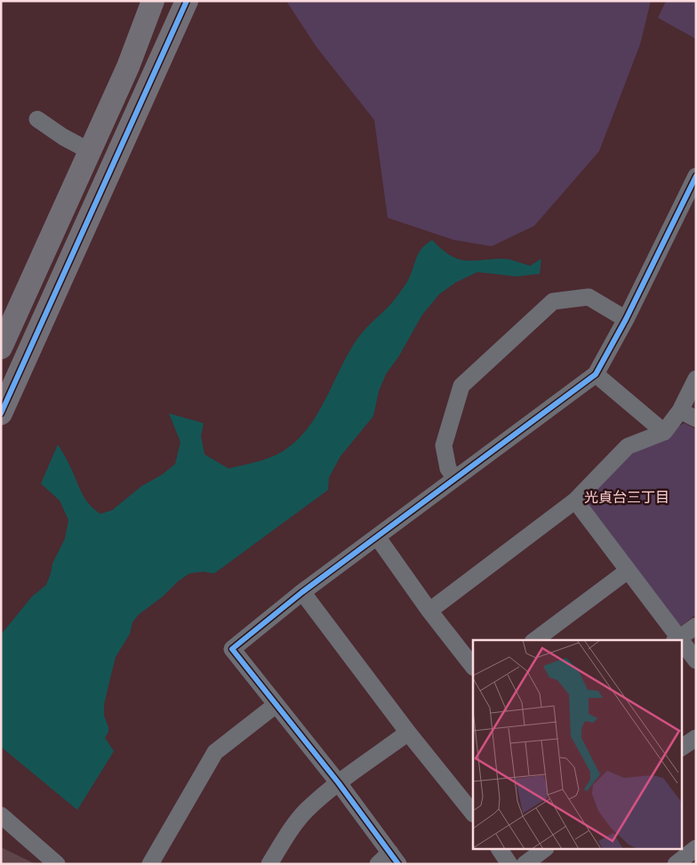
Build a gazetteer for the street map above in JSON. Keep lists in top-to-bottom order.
{
  "districts": ["光貞台三丁目"]
}
